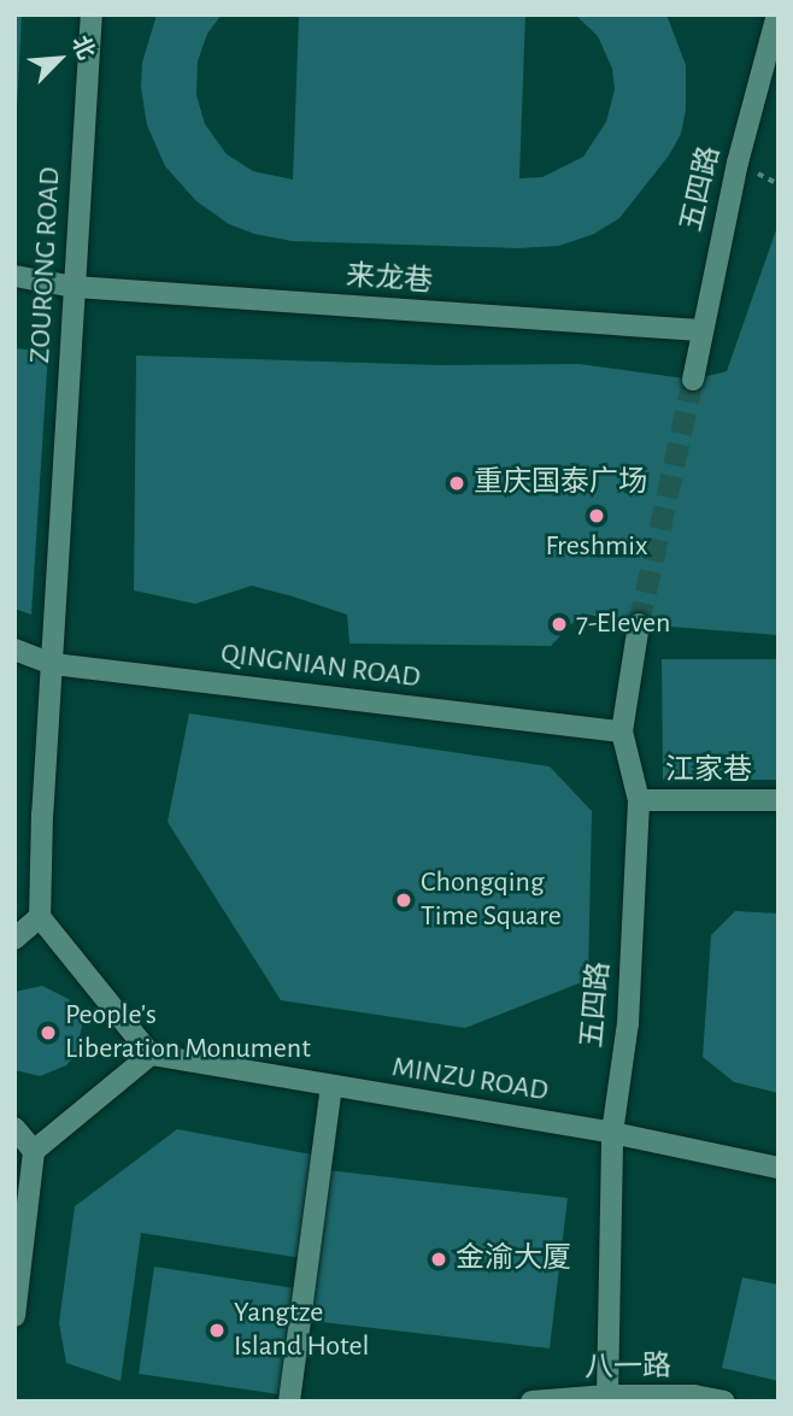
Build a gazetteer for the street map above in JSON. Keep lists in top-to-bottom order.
{
  "streets": {
    "street": [
      "五四路",
      "ZOURONG ROAD",
      "来龙巷",
      "QINGNIAN ROAD",
      "江家巷",
      "MINZU ROAD",
      "八一路"
    ]
  },
  "crossings": [
    ["五四路", "来龙巷"],
    ["五四路", "QINGNIAN ROAD"],
    ["五四路", "江家巷"],
    ["五四路", "MINZU ROAD"],
    ["五四路", "八一路"],
    ["ZOURONG ROAD", "来龙巷"],
    ["ZOURONG ROAD", "QINGNIAN ROAD"]
  ],
  "places": [
    "重庆国泰广场",
    "Freshmix",
    "7-Eleven",
    "Chongqing Time Square",
    "People's Liberation Monument",
    "金渝大厦",
    "Yangtze Island Hotel"
  ],
  "north": "top right"
}
